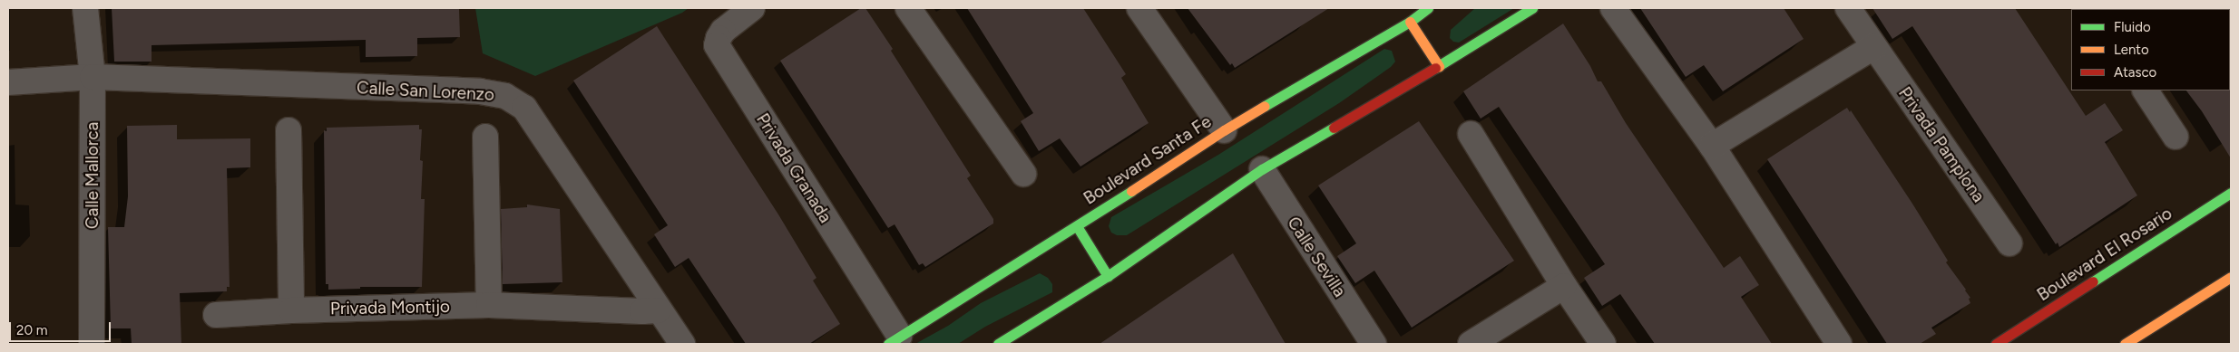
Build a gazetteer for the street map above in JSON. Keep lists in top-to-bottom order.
{
  "streets": {
    "main road": ["Boulevard Santa Fe", "Boulevard El Rosario"],
    "street": [
      "Calle San Lorenzo",
      "Privada Pamplona",
      "Privada Granada",
      "Calle Mallorca",
      "Calle Sevilla",
      "Privada Montijo"
    ]
  },
  "crossings": [
    ["Calle San Lorenzo", "Calle Mallorca"],
    ["Calle San Lorenzo", "Privada Montijo"],
    ["Boulevard Santa Fe", "Privada Granada"]
  ],
  "legend": ["Fluido", "Lento", "Atasco"],
  "scale_bar": "20 m"
}
